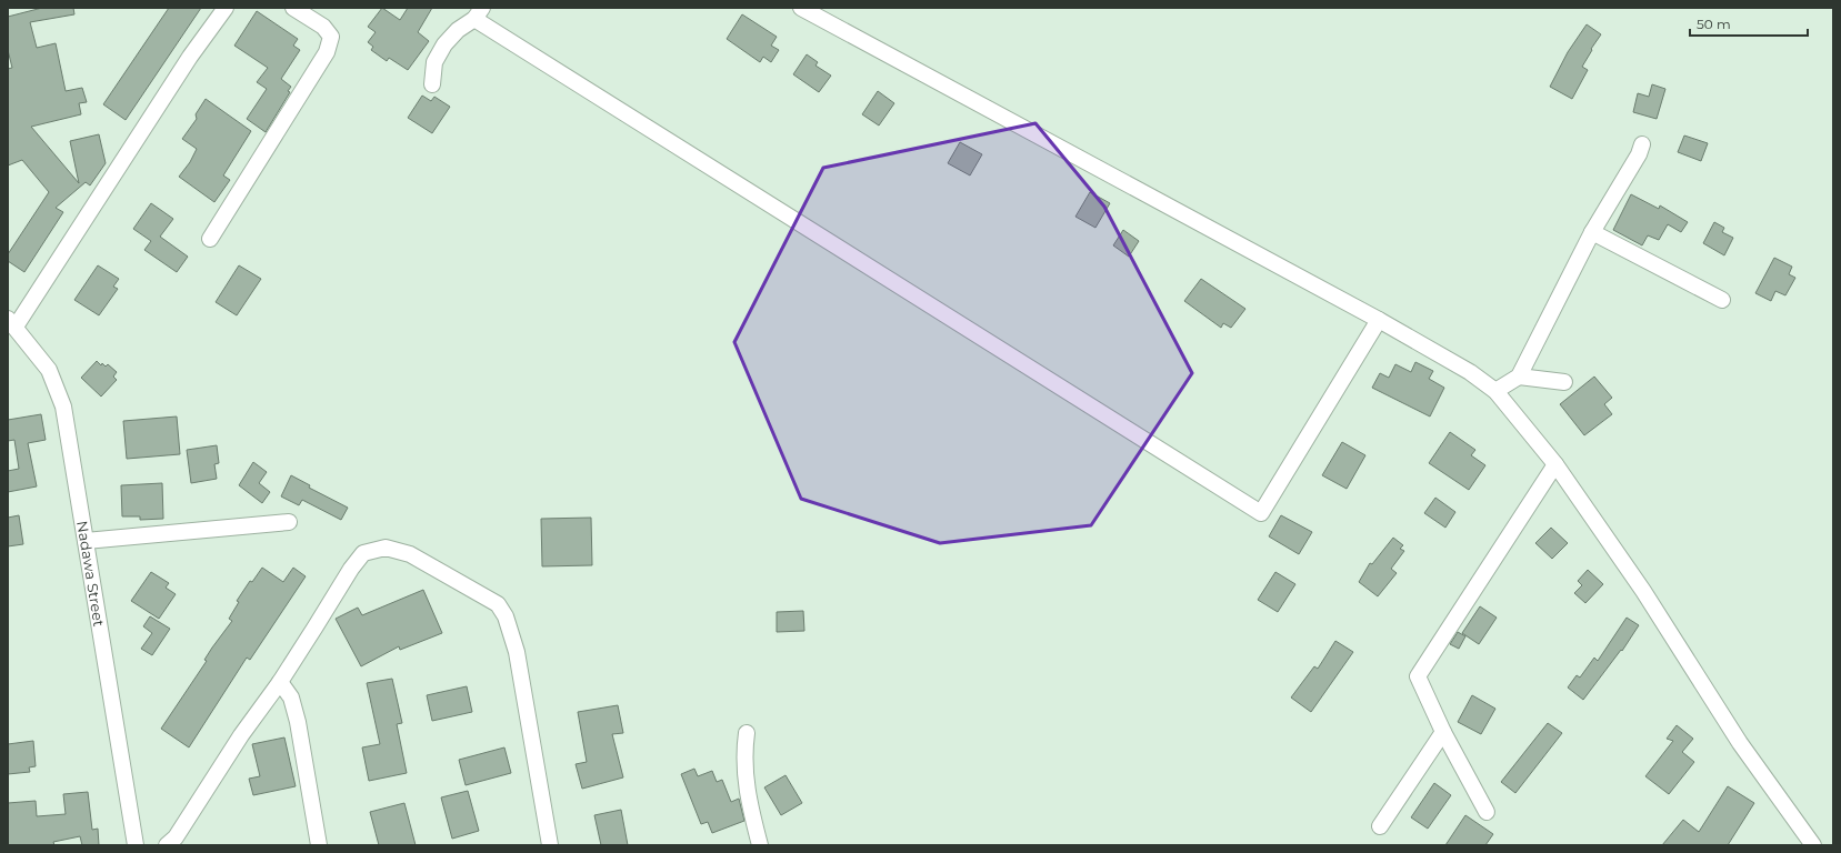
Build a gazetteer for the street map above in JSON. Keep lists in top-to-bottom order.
{
  "streets": {
    "street": ["Nadawa Street"]
  },
  "scale_bar": "50 m"
}
